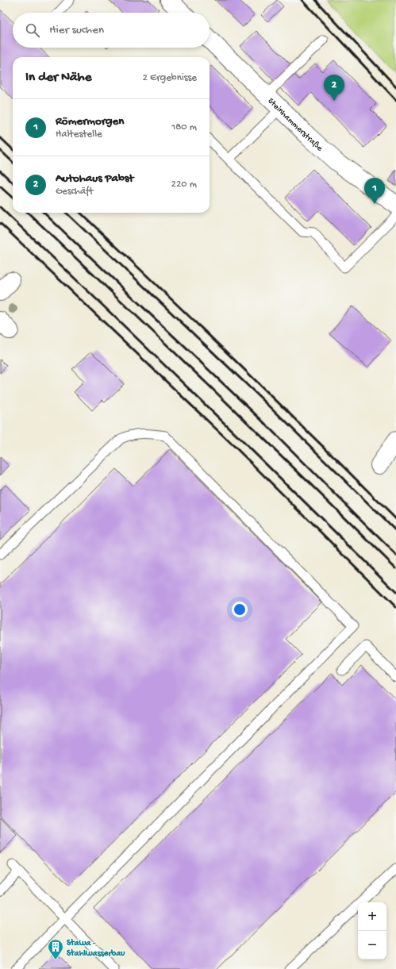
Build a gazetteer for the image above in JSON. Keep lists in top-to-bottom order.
{
  "streets": {
    "street": ["Steinhammerstraße"]
  },
  "places": {
    "building": ["Stawa - Stahlwasserbau"]
  },
  "page": {
    "search": "Hier suchen",
    "heading": ["In der Nähe", "2 Ergebnisse"],
    "pins": ["2", "1"],
    "list": [
      {
        "mark": "1",
        "name": "Römermorgen",
        "note": "Haltestelle",
        "value": "180 m"
      },
      {
        "mark": "2",
        "name": "Autohaus Pabst",
        "note": "Geschäft",
        "value": "220 m"
      }
    ],
    "map_buttons": ["+", "−"]
  }
}
